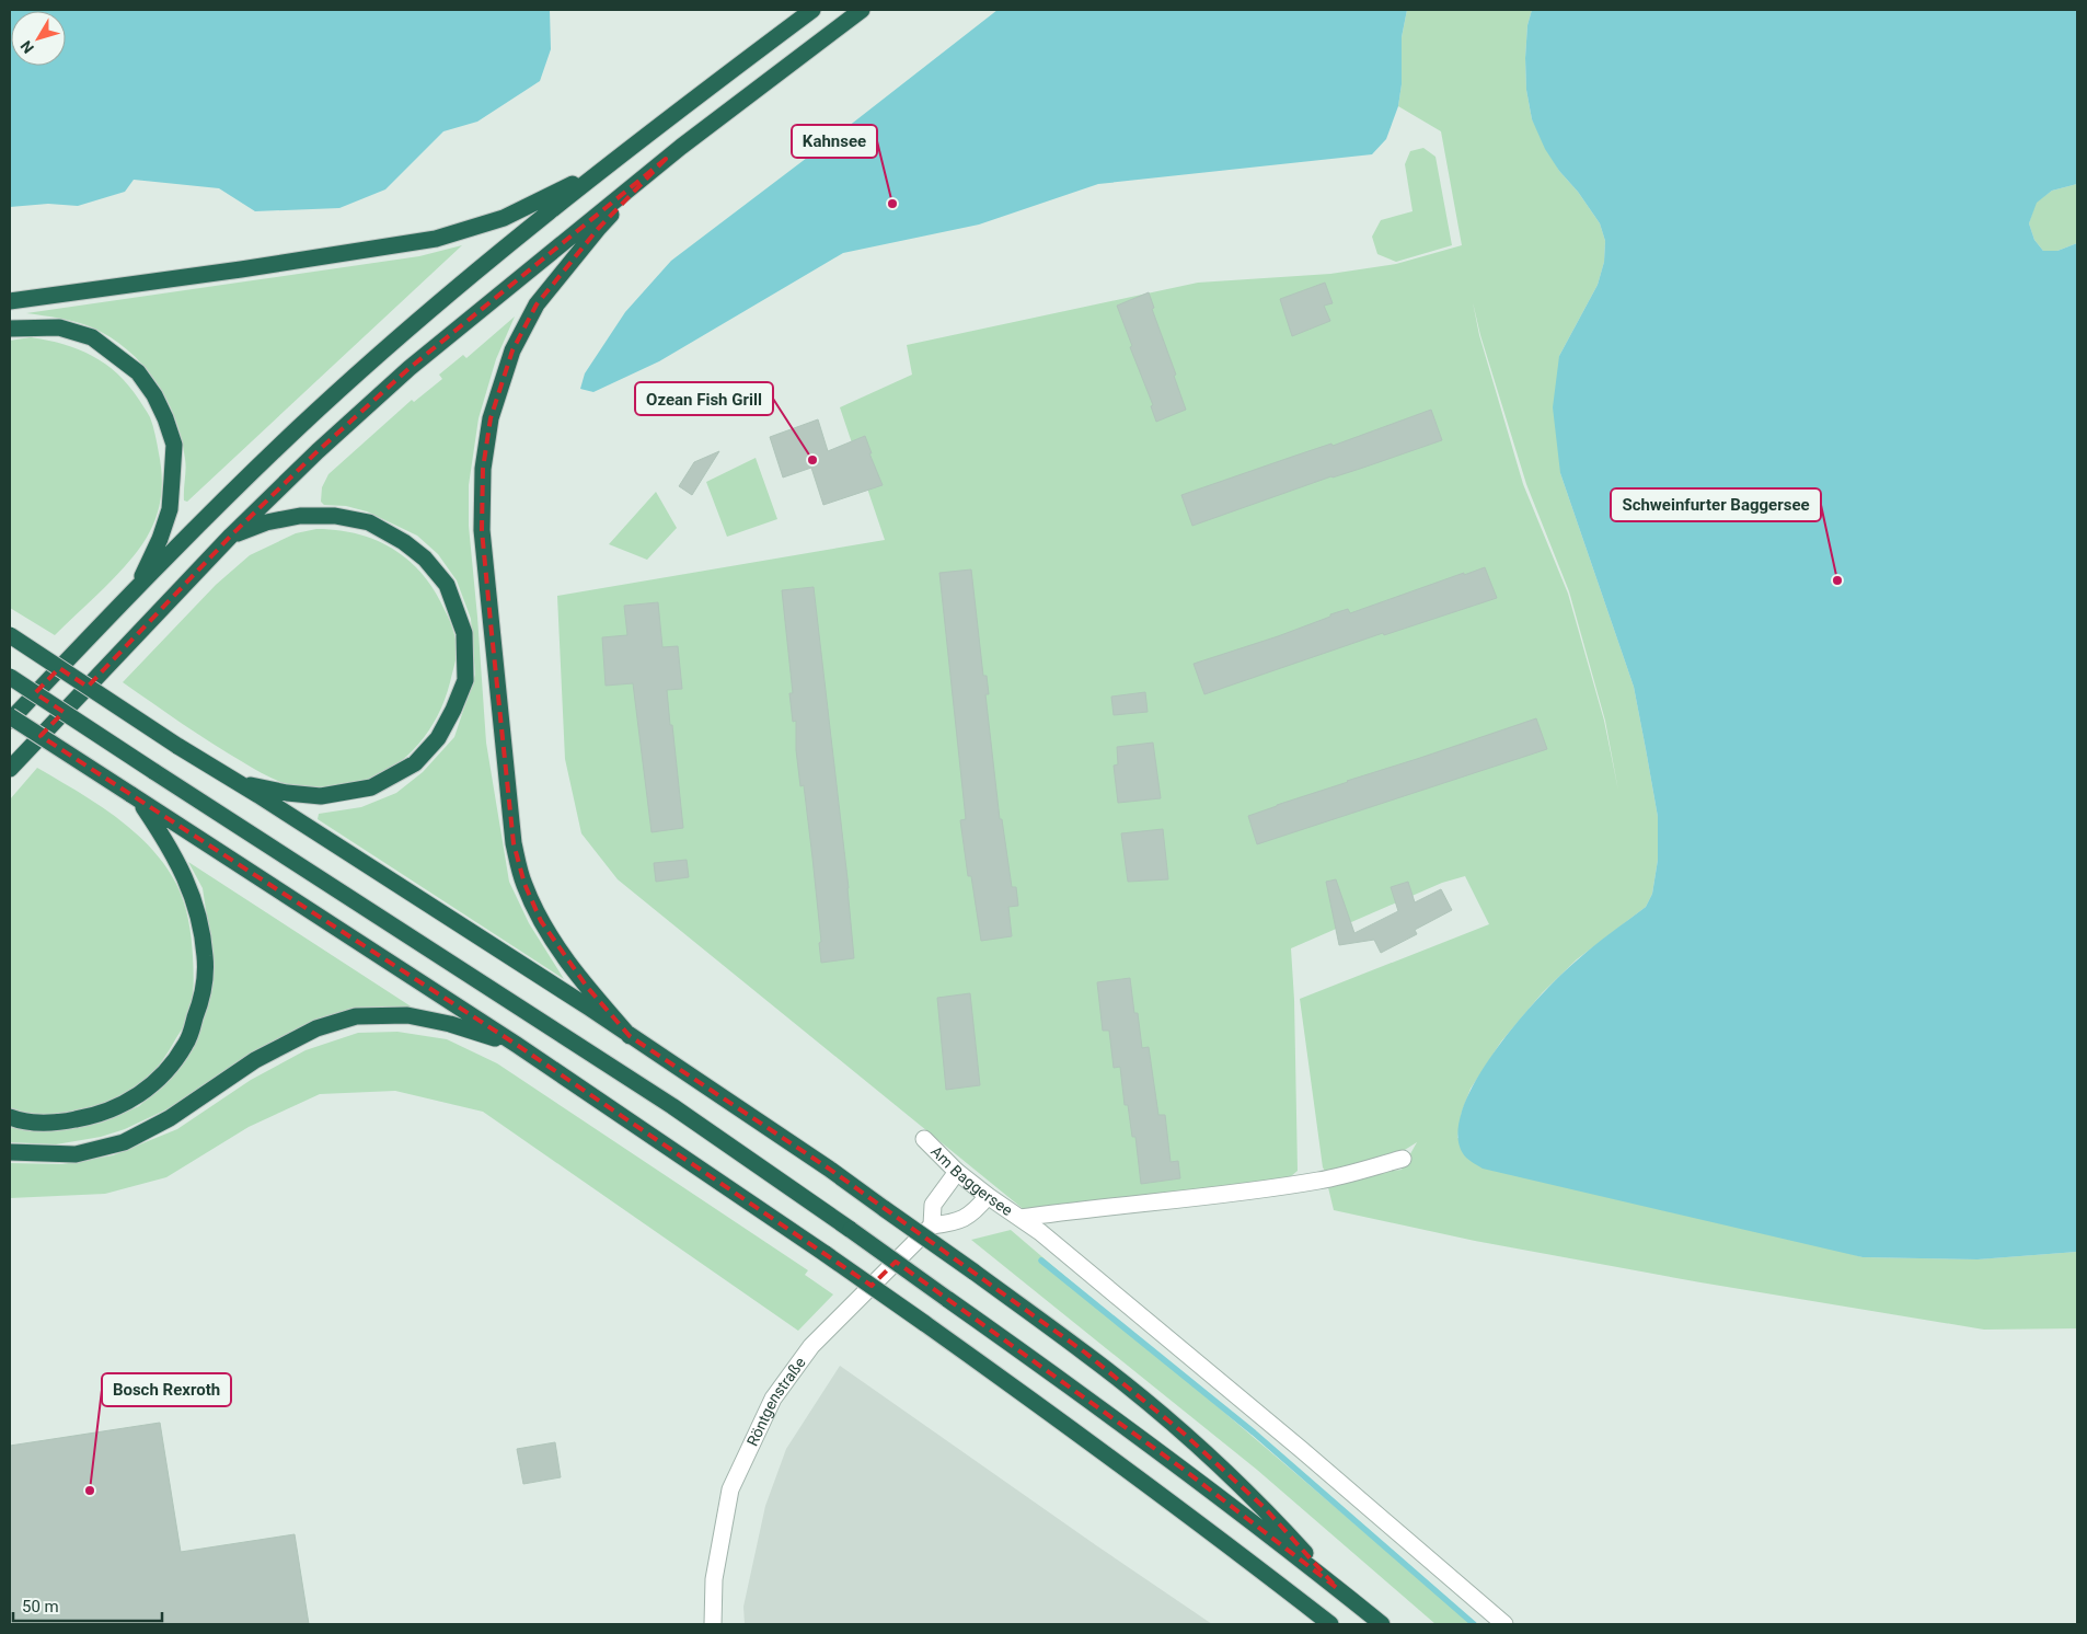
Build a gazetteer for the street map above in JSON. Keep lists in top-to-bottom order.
{
  "streets": {
    "street": ["Am Baggersee", "Röntgenstraße"]
  },
  "places": [
    "Kahnsee",
    "Ozean Fish Grill",
    "Schweinfurter Baggersee",
    "Bosch Rexroth"
  ],
  "scale_bar": "50 m",
  "north": "bottom left"
}
